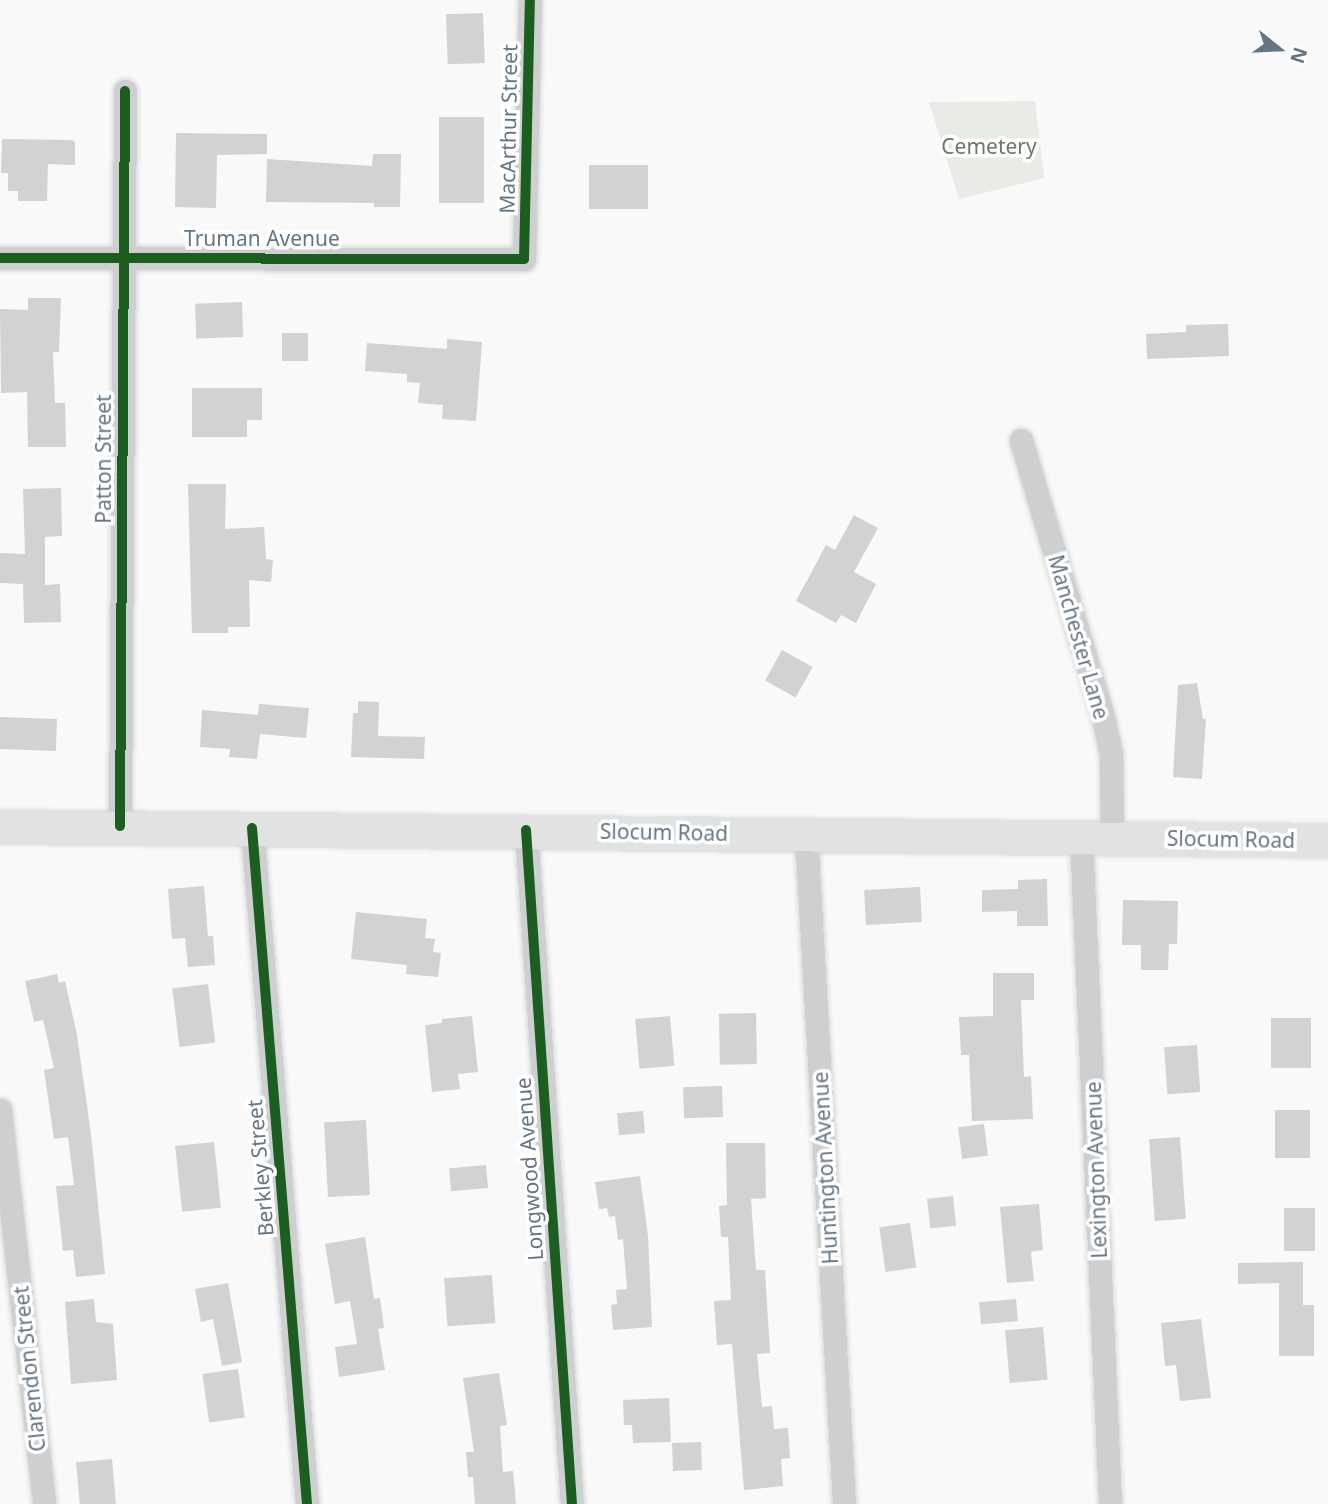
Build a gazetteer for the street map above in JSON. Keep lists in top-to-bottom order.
{
  "streets": {
    "main road": ["Slocum Road"],
    "street": [
      "MacArthur Street",
      "Truman Avenue",
      "Patton Street",
      "Manchester Lane",
      "Berkley Street",
      "Huntington Avenue",
      "Longwood Avenue",
      "Lexington Avenue",
      "Clarendon Street"
    ]
  },
  "crossings": [
    ["MacArthur Street", "Truman Avenue"],
    ["Truman Avenue", "Patton Street"],
    ["Patton Street", "Slocum Road"],
    ["Manchester Lane", "Slocum Road"],
    ["Slocum Road", "Berkley Street"],
    ["Slocum Road", "Huntington Avenue"],
    ["Slocum Road", "Longwood Avenue"],
    ["Slocum Road", "Lexington Avenue"]
  ],
  "parks": ["Cemetery"],
  "north": "right"
}
